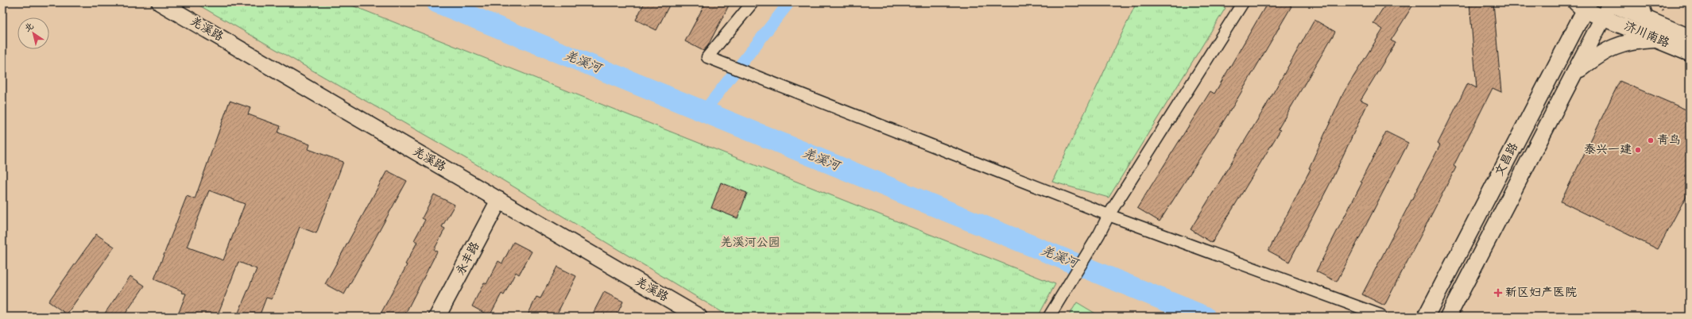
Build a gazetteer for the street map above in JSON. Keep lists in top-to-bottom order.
{
  "streets": {
    "main road": [
      "羌溪路",
      "济川南路",
      "文昌路",
      "永丰路"
    ]
  },
  "crossings": [
    ["羌溪路", "永丰路"],
    ["济川南路", "文昌路"]
  ],
  "water": ["羌溪河"],
  "parks": ["羌溪河公园"],
  "places": {
    "other": ["青鸟", "泰兴一建"],
    "health": ["新区妇产医院"]
  },
  "north": "top left"
}
